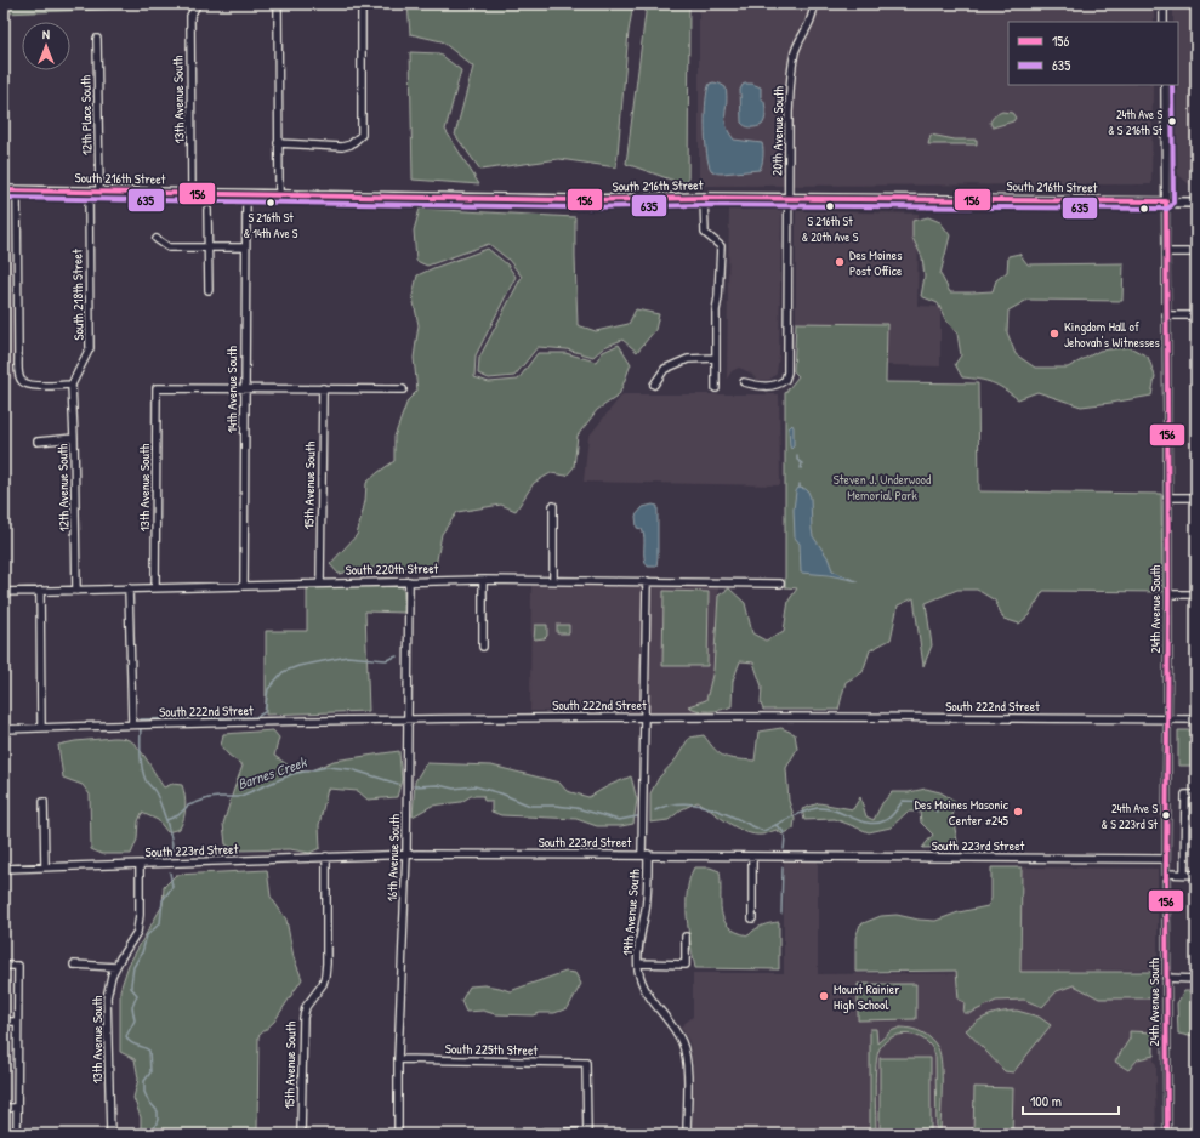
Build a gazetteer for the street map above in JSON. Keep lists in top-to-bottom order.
{
  "streets": {
    "main road": ["South 216th Street"],
    "street": [
      "13th Avenue South",
      "12th Place South",
      "20th Avenue South",
      "South 218th Street",
      "14th Avenue South",
      "15th Avenue South",
      "12th Avenue South",
      "South 220th Street",
      "24th Avenue South",
      "South 222nd Street",
      "South 223rd Street",
      "16th Avenue South",
      "19th Avenue South",
      "South 225th Street"
    ]
  },
  "crossings": [
    ["13th Avenue South", "South 216th Street"],
    ["13th Avenue South", "14th Avenue South"],
    ["13th Avenue South", "South 220th Street"],
    ["13th Avenue South", "South 223rd Street"],
    ["12th Place South", "South 216th Street"],
    ["20th Avenue South", "South 216th Street"],
    ["South 216th Street", "South 218th Street"],
    ["South 216th Street", "14th Avenue South"],
    ["South 216th Street", "24th Avenue South"],
    ["South 218th Street", "12th Avenue South"],
    ["14th Avenue South", "South 220th Street"],
    ["15th Avenue South", "South 220th Street"],
    ["15th Avenue South", "South 223rd Street"],
    ["12th Avenue South", "South 220th Street"],
    ["South 220th Street", "16th Avenue South"],
    ["South 220th Street", "19th Avenue South"],
    ["24th Avenue South", "South 222nd Street"],
    ["24th Avenue South", "South 223rd Street"],
    ["South 222nd Street", "16th Avenue South"],
    ["South 222nd Street", "19th Avenue South"],
    ["South 223rd Street", "16th Avenue South"],
    ["South 223rd Street", "19th Avenue South"],
    ["16th Avenue South", "South 225th Street"]
  ],
  "water": ["Barnes Creek"],
  "parks": ["Steven J. Underwood Memorial Park"],
  "places": [
    "24th Ave S & S 216th St",
    "S 216th St & 14th Ave S",
    "S 216th St & 20th Ave S",
    "Des Moines Post Office",
    "Kingdom Hall of Jehovah's Witnesses",
    "Des Moines Masonic Center #245",
    "24th Ave S & S 223rd St",
    "Mount Rainier High School"
  ],
  "lines": ["transit line 635", "transit line 156"],
  "legend": ["156", "635"],
  "scale_bar": "100 m",
  "north": "top"
}
